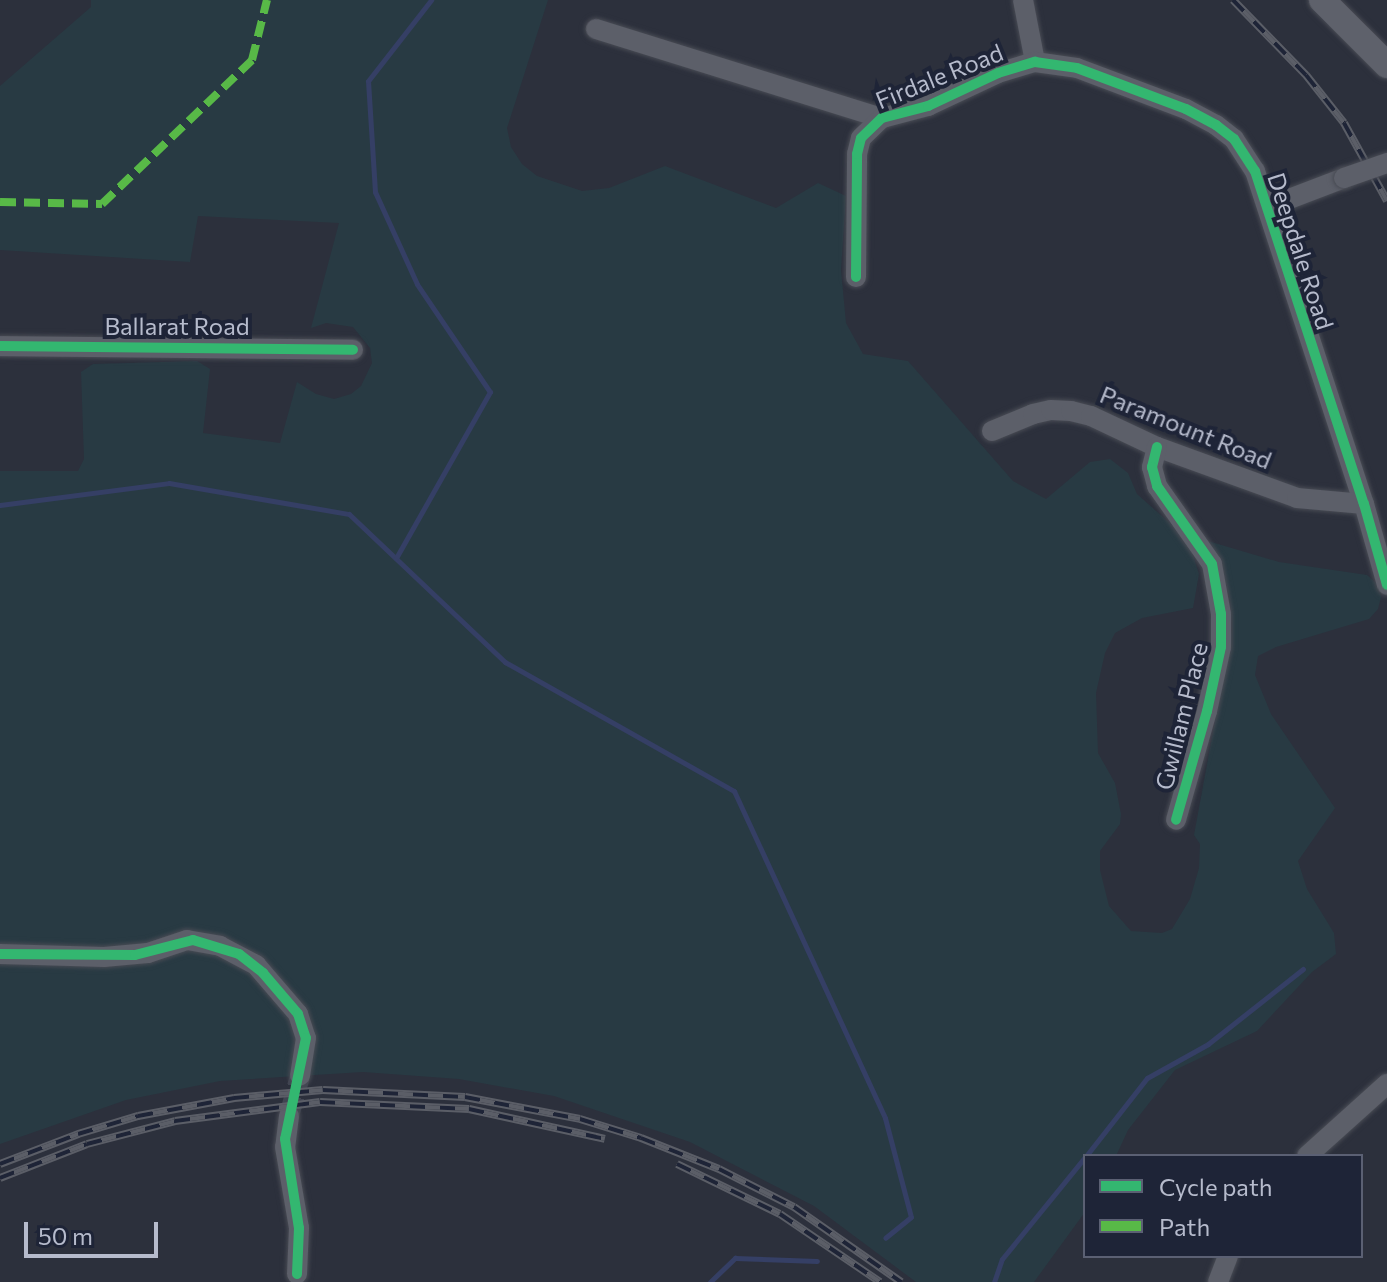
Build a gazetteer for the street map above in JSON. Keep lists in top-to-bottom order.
{
  "streets": {
    "street": [
      "Firdale Road",
      "Deepdale Road",
      "Ballarat Road",
      "Paramount Road",
      "Gwillam Place"
    ]
  },
  "crossings": [
    ["Firdale Road", "Deepdale Road"],
    ["Deepdale Road", "Paramount Road"],
    ["Paramount Road", "Gwillam Place"]
  ],
  "legend": ["Cycle path", "Path"],
  "scale_bar": "50 m"
}
